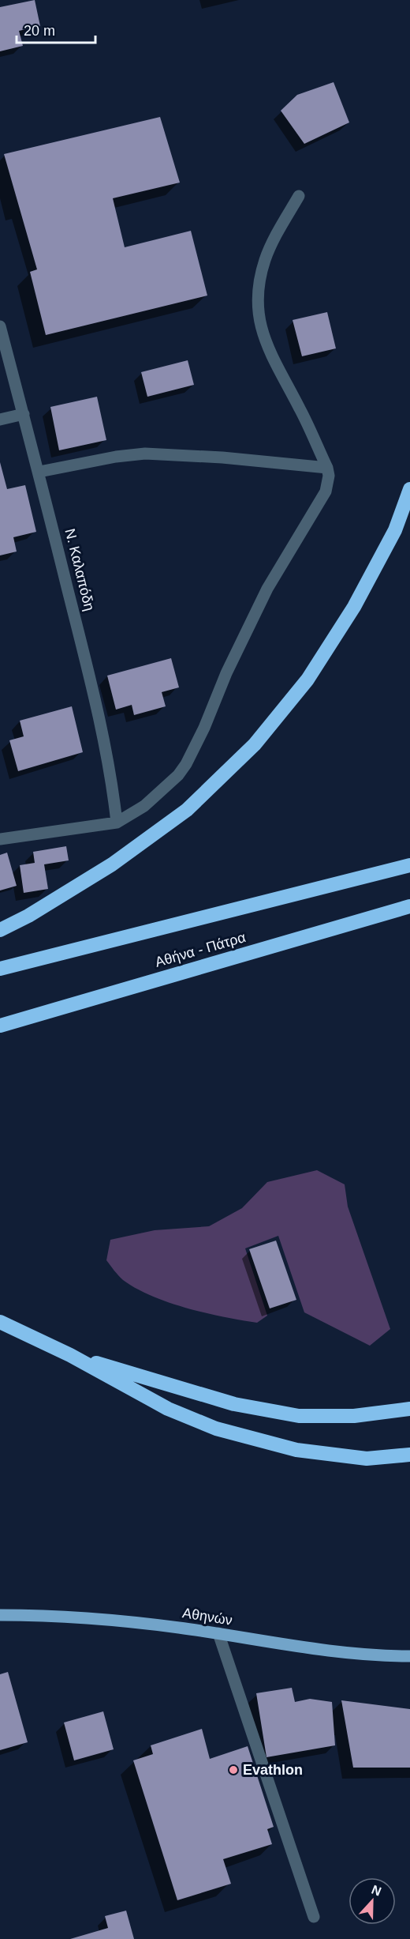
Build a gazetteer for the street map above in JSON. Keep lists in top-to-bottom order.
{
  "streets": {
    "highway": ["Αθήνα - Πάτρα"],
    "main road": ["Αθηνών"],
    "street": ["Ν. Καλαπόδη"]
  },
  "places": ["Evathlon"],
  "scale_bar": "20 m",
  "north": "top"
}
